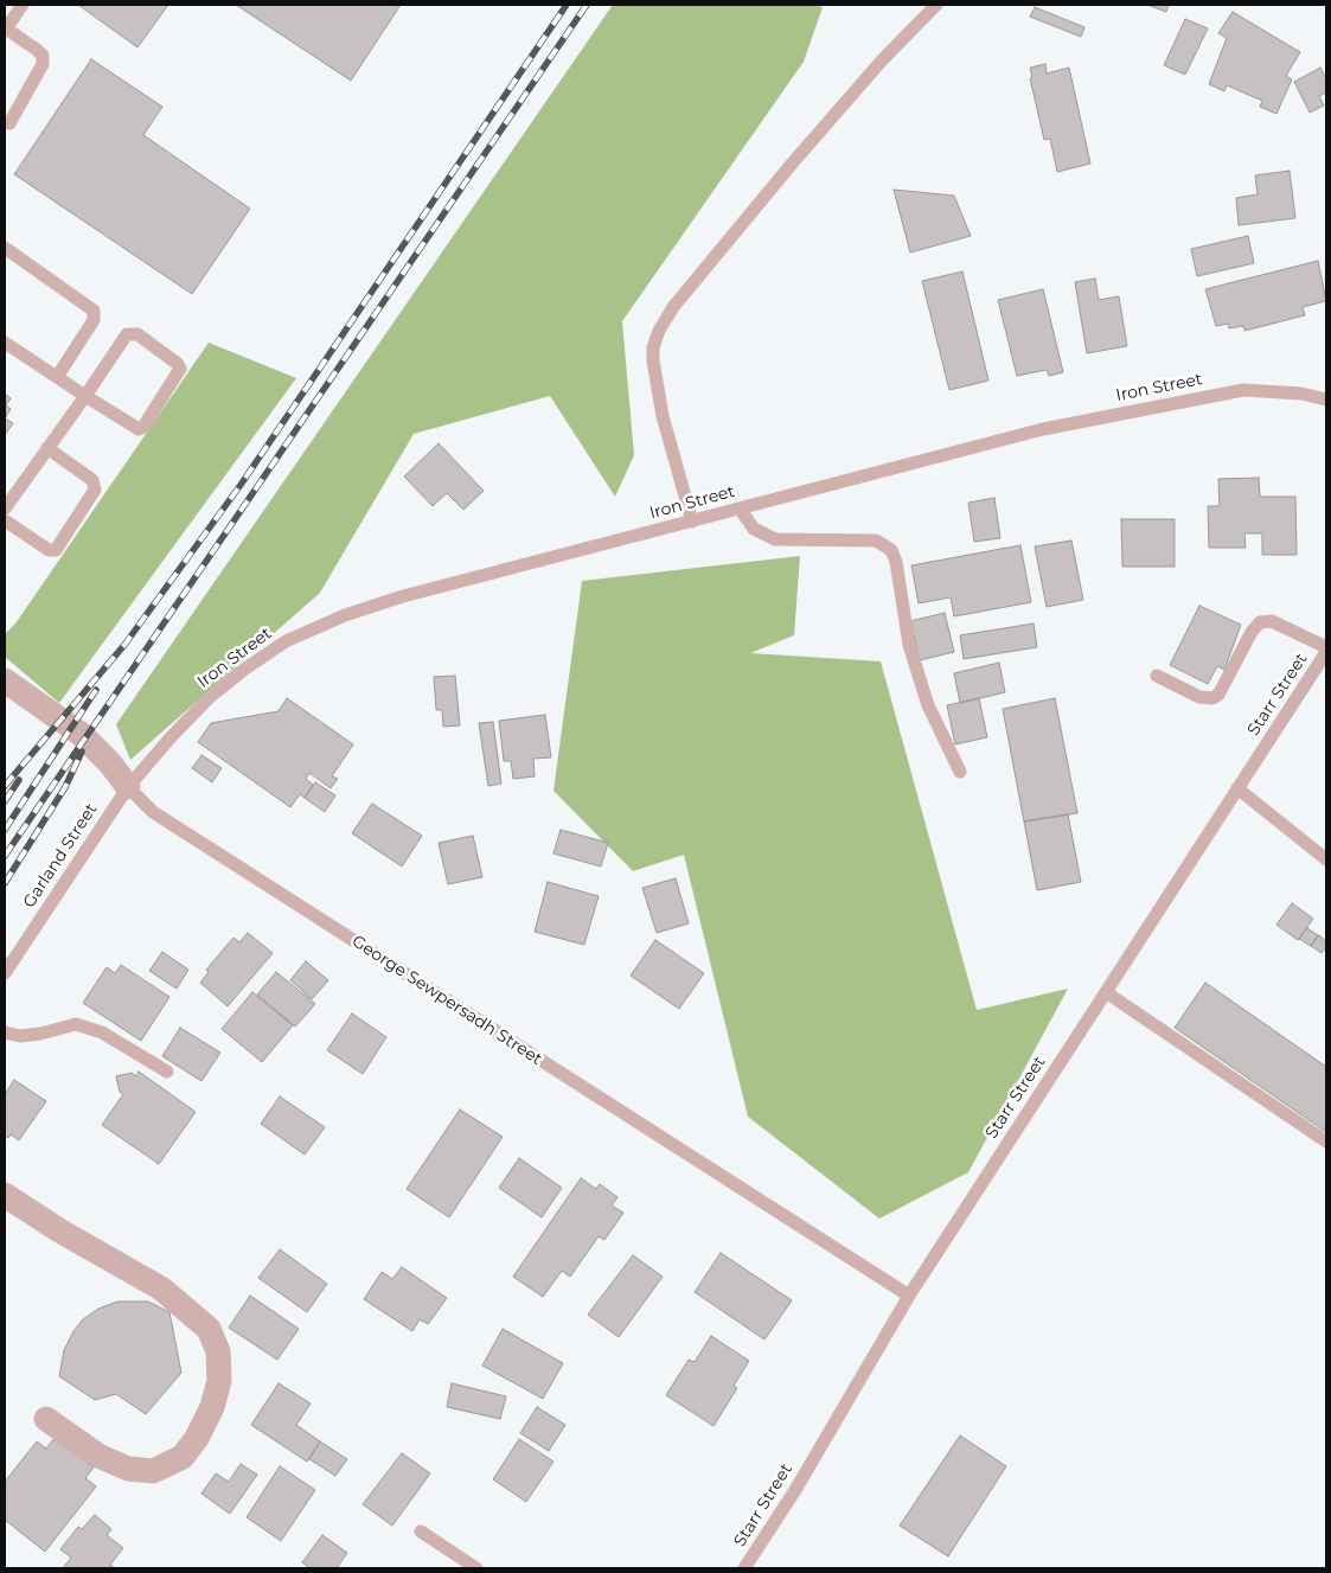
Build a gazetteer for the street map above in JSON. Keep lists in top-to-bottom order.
{
  "streets": {
    "street": ["George Sewpersadh Street"],
    "lane": ["Iron Street", "Starr Street", "Garland Street"]
  },
  "crossings": [
    ["Iron Street", "Garland Street"],
    ["Iron Street", "George Sewpersadh Street"],
    ["Starr Street", "George Sewpersadh Street"],
    ["Garland Street", "George Sewpersadh Street"]
  ]
}
